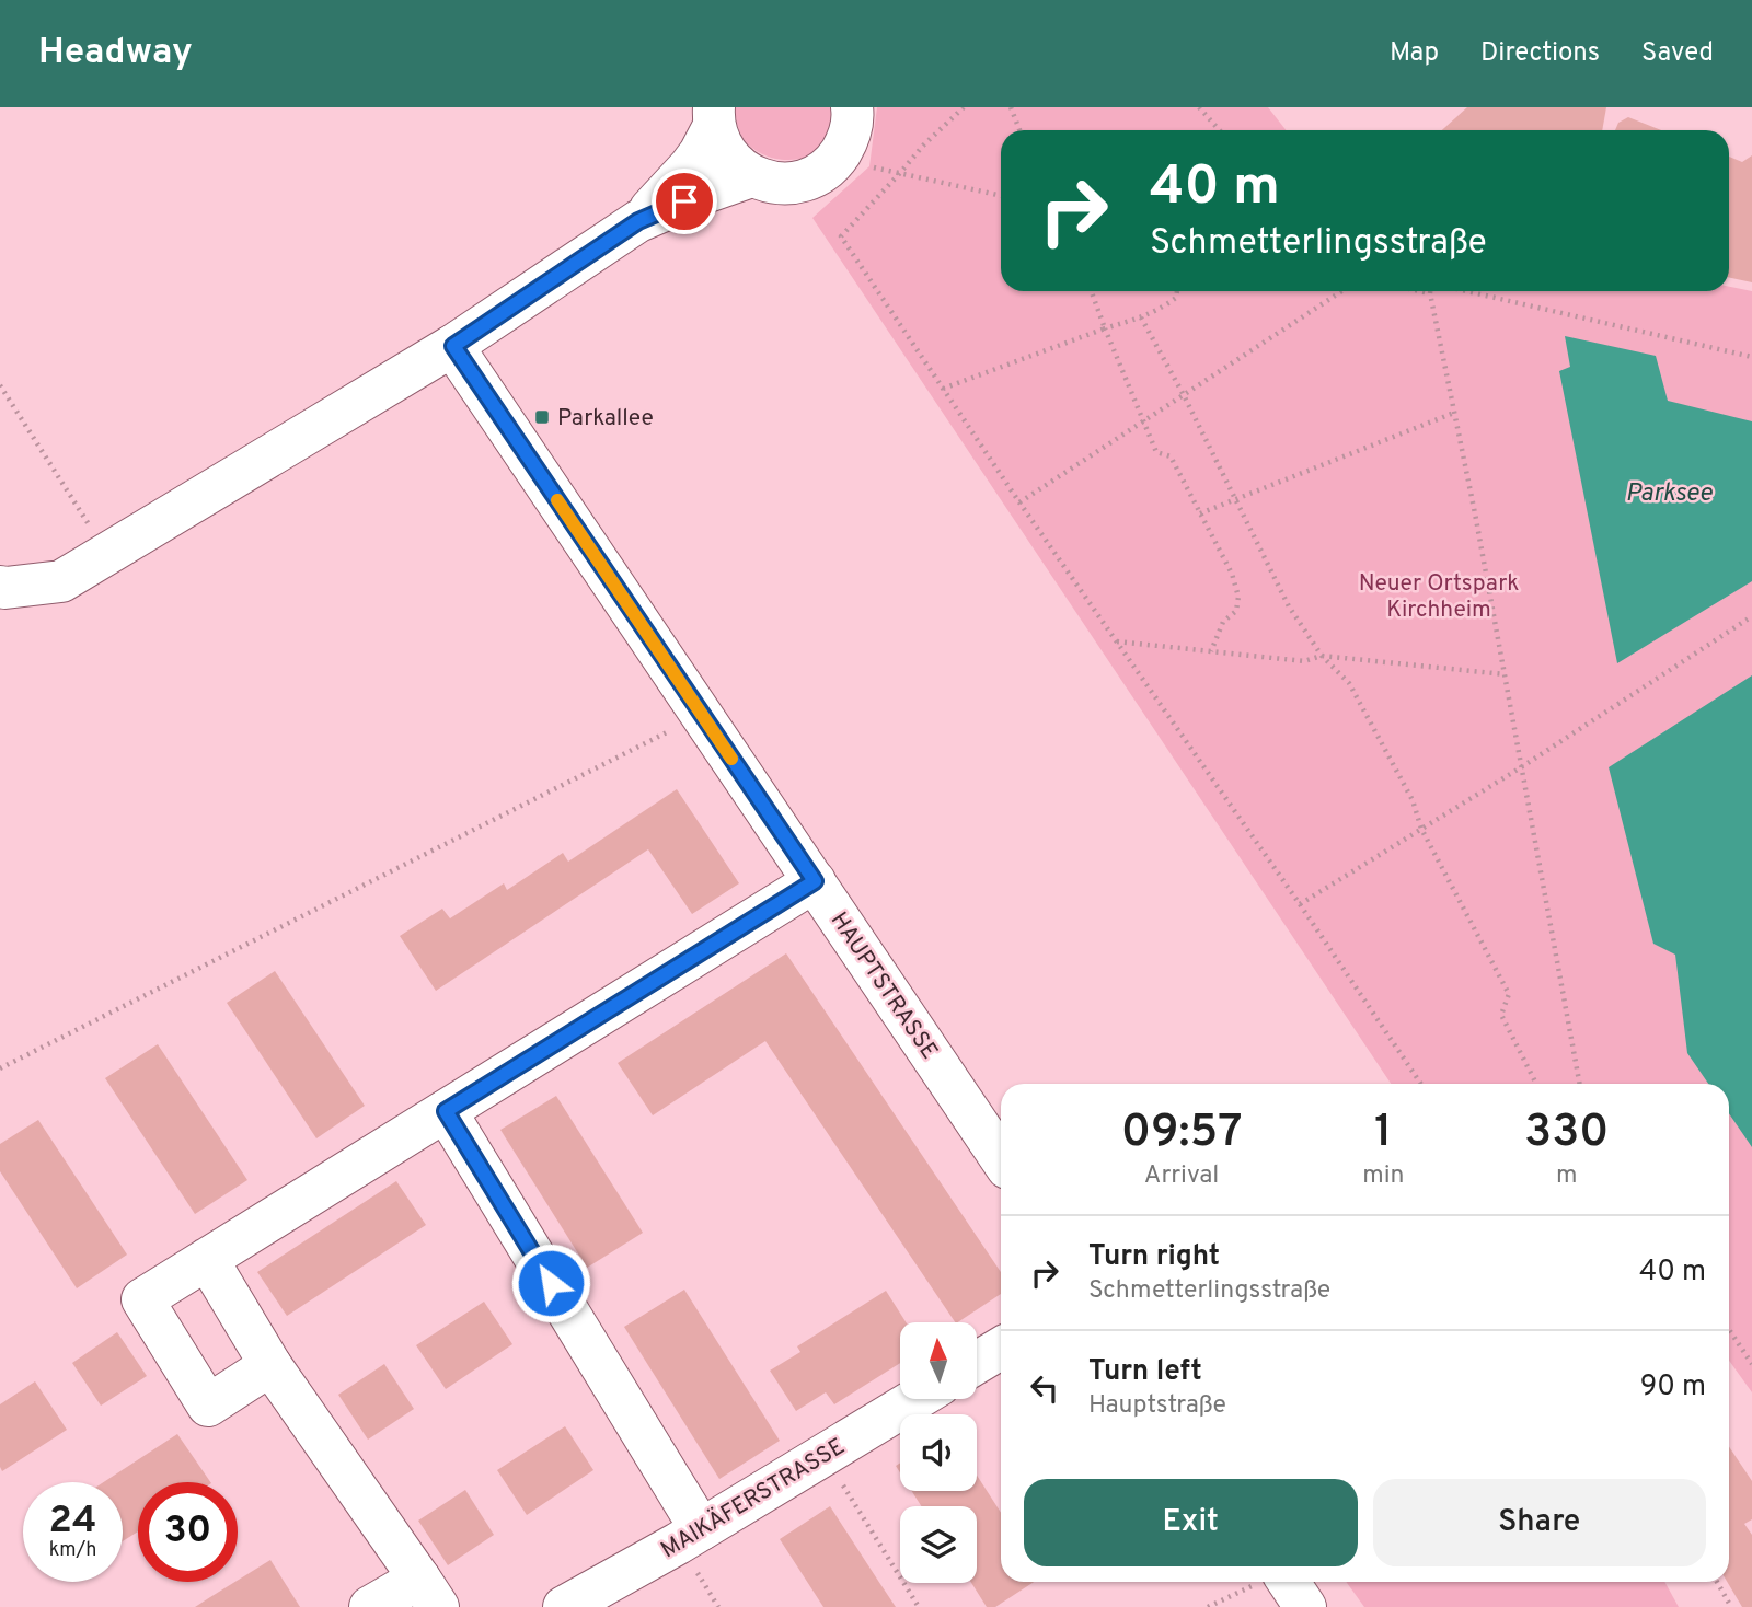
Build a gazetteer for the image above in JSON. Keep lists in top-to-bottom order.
{
  "streets": {
    "street": ["HAUPTSTRASSE", "MAIKÄFERSTRASSE"]
  },
  "water": ["Parksee"],
  "parks": ["Neuer Ortspark Kirchheim"],
  "places": {
    "transit": ["Parkallee"]
  },
  "north": "top",
  "page": {
    "header": "Headway",
    "nav": ["Map", "Directions", "Saved"],
    "turn": ["40 m", "Schmetterlingsstraße"],
    "eta": [
      "09:57",
      "Arrival",
      "1",
      "min",
      "330",
      "m"
    ],
    "list": [
      {
        "name": "Turn right",
        "note": "Schmetterlingsstraße",
        "value": "40 m"
      },
      {
        "name": "Turn left",
        "note": "Hauptstraße",
        "value": "90 m"
      }
    ],
    "buttons": ["Exit", "Share"],
    "speed": "24 km/h",
    "limit": "30"
  }
}
